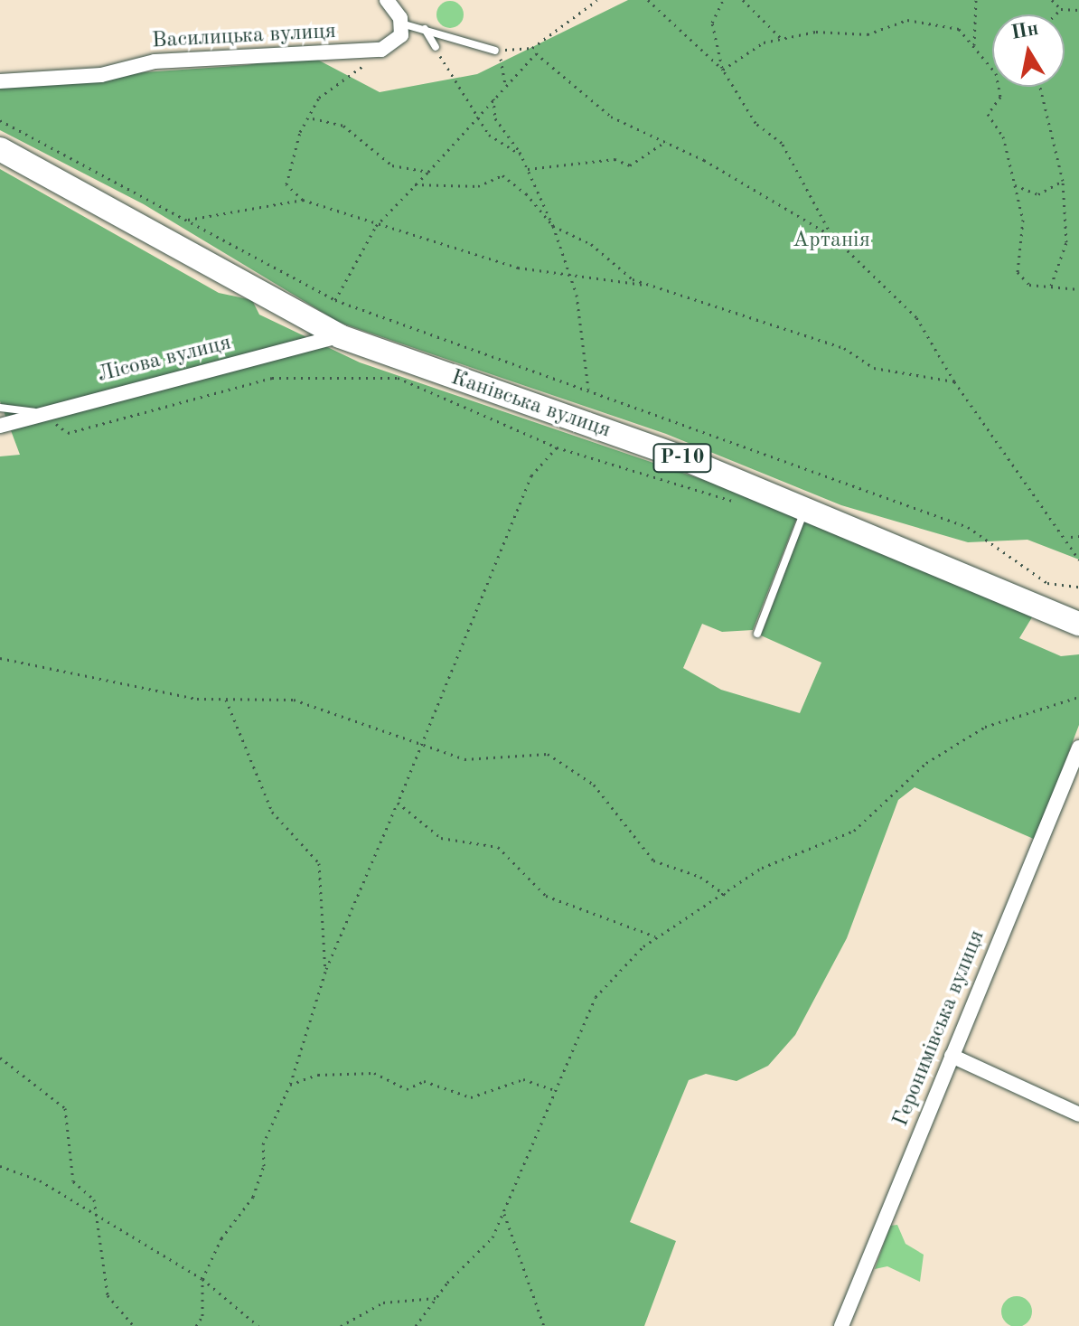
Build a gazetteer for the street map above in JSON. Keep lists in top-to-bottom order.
{
  "streets": {
    "main road": ["Канівська вулиця", "Р-10"],
    "street": ["Василицька вулиця", "Лісова вулиця", "Геронимівська вулиця"]
  },
  "crossings": [
    ["Лісова вулиця", "Канівська вулиця"]
  ],
  "parks": ["Артанія"],
  "north": "top"
}
